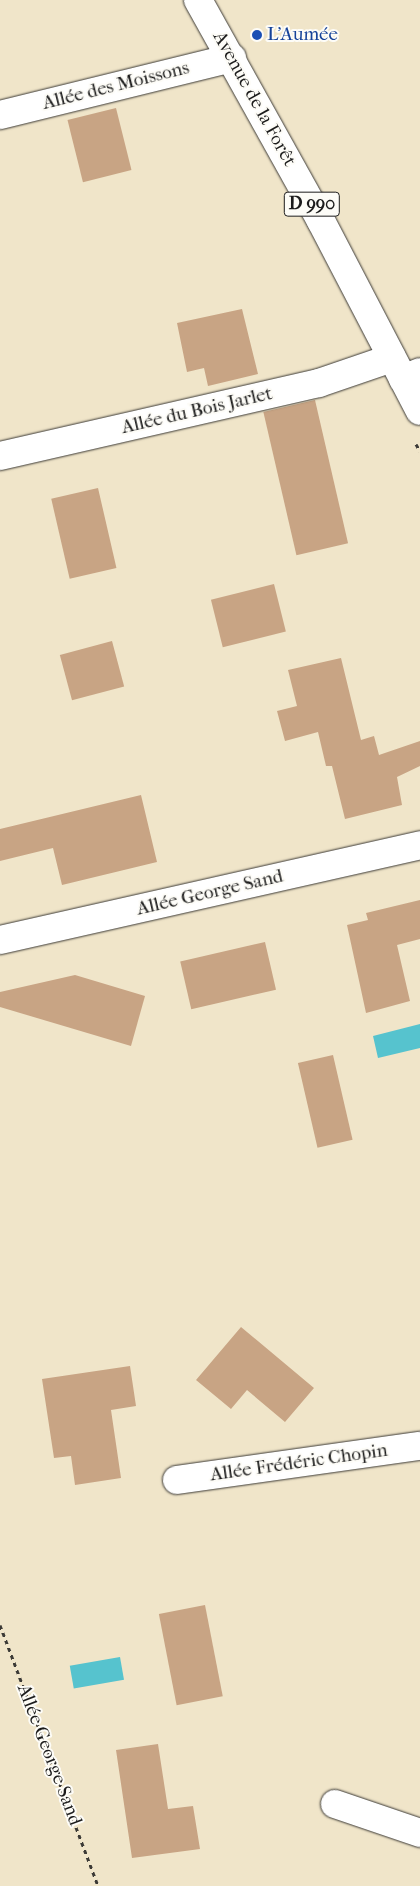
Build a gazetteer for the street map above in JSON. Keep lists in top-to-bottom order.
{
  "streets": {
    "street": [
      "Allée des Moissons",
      "Avenue de la Forêt",
      "D 990",
      "Allée du Bois Jarlet",
      "Allée George Sand",
      "Allée Frédéric Chopin"
    ]
  },
  "crossings": [
    ["Allée des Moissons", "Avenue de la Forêt"],
    ["Avenue de la Forêt", "Allée du Bois Jarlet"]
  ],
  "places": ["L'Aumée"]
}
